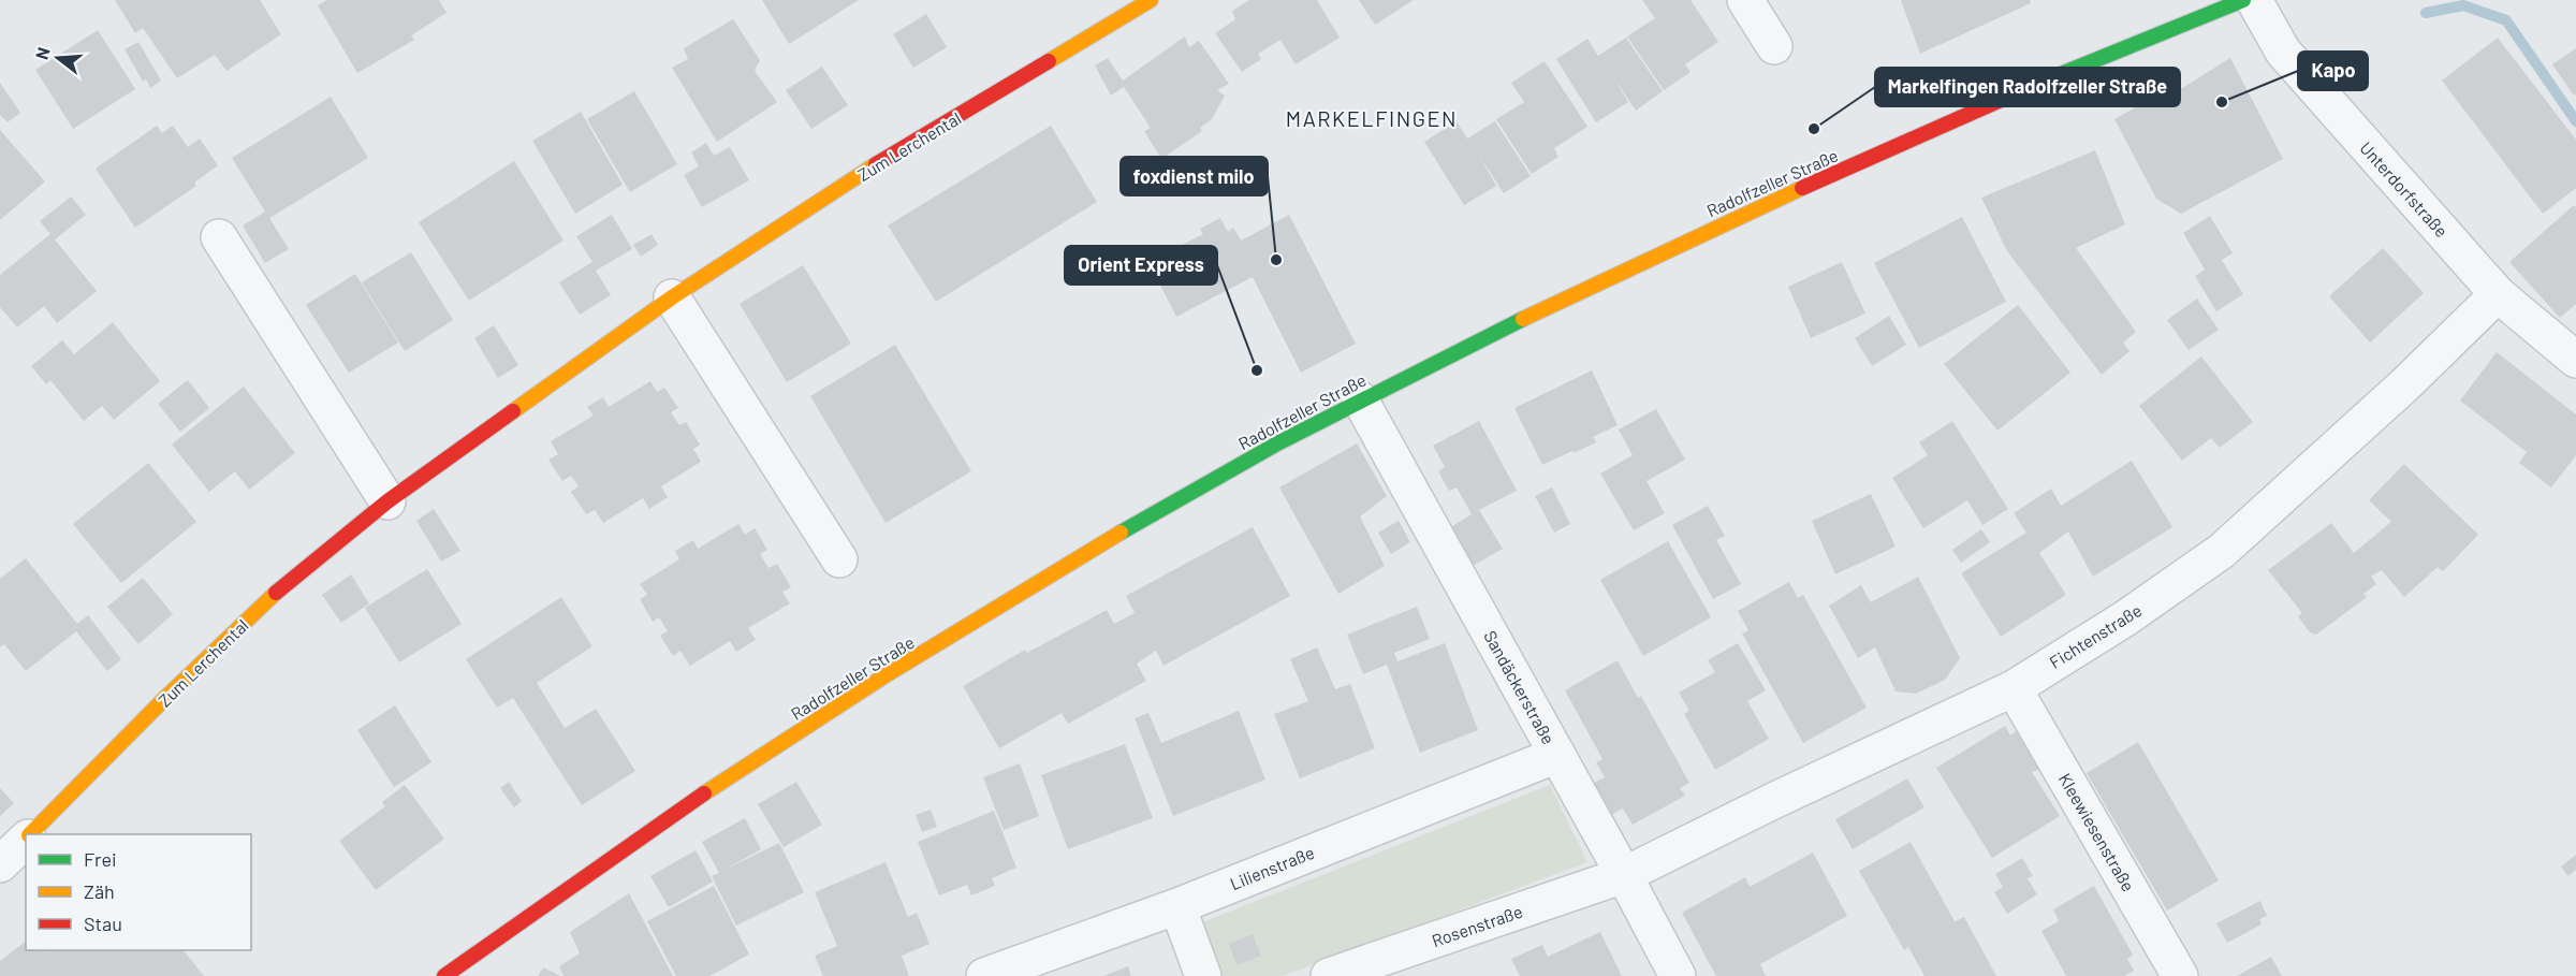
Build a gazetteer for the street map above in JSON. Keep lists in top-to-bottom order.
{
  "streets": {
    "street": [
      "Zum Lerchental",
      "Radolfzeller Straße",
      "Unterdorfstraße",
      "Fichtenstraße",
      "Sandäckerstraße",
      "Kleewiesenstraße",
      "Lilienstraße",
      "Rosenstraße"
    ]
  },
  "crossings": [
    ["Radolfzeller Straße", "Sandäckerstraße"],
    ["Unterdorfstraße", "Fichtenstraße"],
    ["Fichtenstraße", "Sandäckerstraße"],
    ["Fichtenstraße", "Kleewiesenstraße"],
    ["Fichtenstraße", "Rosenstraße"],
    ["Sandäckerstraße", "Lilienstraße"],
    ["Sandäckerstraße", "Rosenstraße"]
  ],
  "districts": ["MARKELFINGEN"],
  "places": [
    "Kapo",
    "Markelfingen Radolfzeller Straße",
    "foxdienst milo",
    "Orient Express"
  ],
  "legend": ["Frei", "Zäh", "Stau"],
  "north": "left"
}
